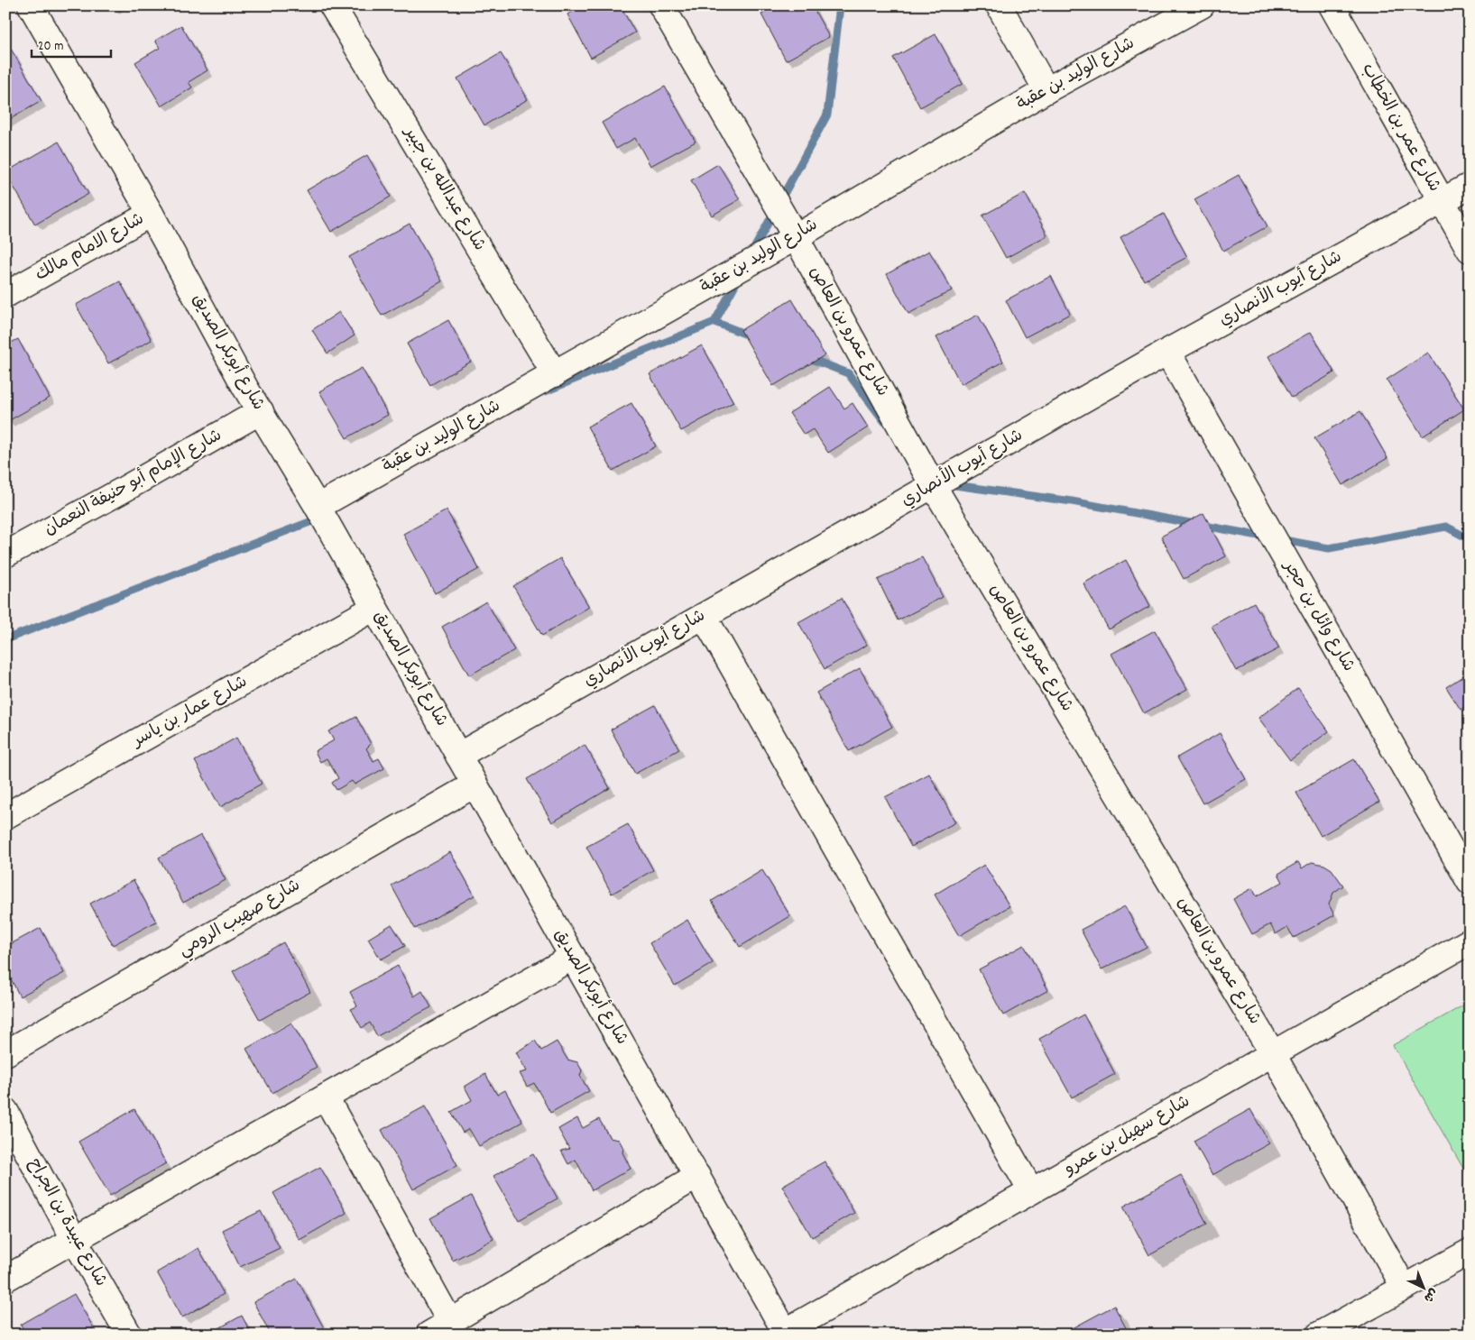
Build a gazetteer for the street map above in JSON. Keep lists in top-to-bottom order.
{
  "streets": {
    "street": [
      "شارع الوليد بن عقبة",
      "شارع عمر بن الخطاب",
      "شارع عبدالله بن جبير",
      "شارع الامام مالك",
      "شارع أيوب الأنصاري",
      "شارع عمرو بن العاص",
      "شارع أبوبكر الصديق",
      "شارع الإمام أبو حنيفة النعمان",
      "شارع وائل بن حجر",
      "شارع عمار بن ياسر",
      "شارع صهيب الرومي",
      "شارع سهيل بن عمرو",
      "شارع عبيدة بن الجراح"
    ]
  },
  "crossings": [
    ["شارع الوليد بن عقبة", "شارع عبدالله بن جبير"],
    ["شارع الوليد بن عقبة", "شارع عمرو بن العاص"],
    ["شارع الوليد بن عقبة", "شارع أبوبكر الصديق"],
    ["شارع عمر بن الخطاب", "شارع أيوب الأنصاري"],
    ["شارع الامام مالك", "شارع أبوبكر الصديق"],
    ["شارع أيوب الأنصاري", "شارع عمرو بن العاص"],
    ["شارع أيوب الأنصاري", "شارع أبوبكر الصديق"],
    ["شارع أيوب الأنصاري", "شارع وائل بن حجر"],
    ["شارع عمرو بن العاص", "شارع سهيل بن عمرو"],
    ["شارع أبوبكر الصديق", "شارع الإمام أبو حنيفة النعمان"],
    ["شارع أبوبكر الصديق", "شارع عمار بن ياسر"],
    ["شارع أبوبكر الصديق", "شارع صهيب الرومي"],
    ["شارع أبوبكر الصديق", "شارع سهيل بن عمرو"]
  ],
  "scale_bar": "20 m",
  "north": "bottom right"
}
